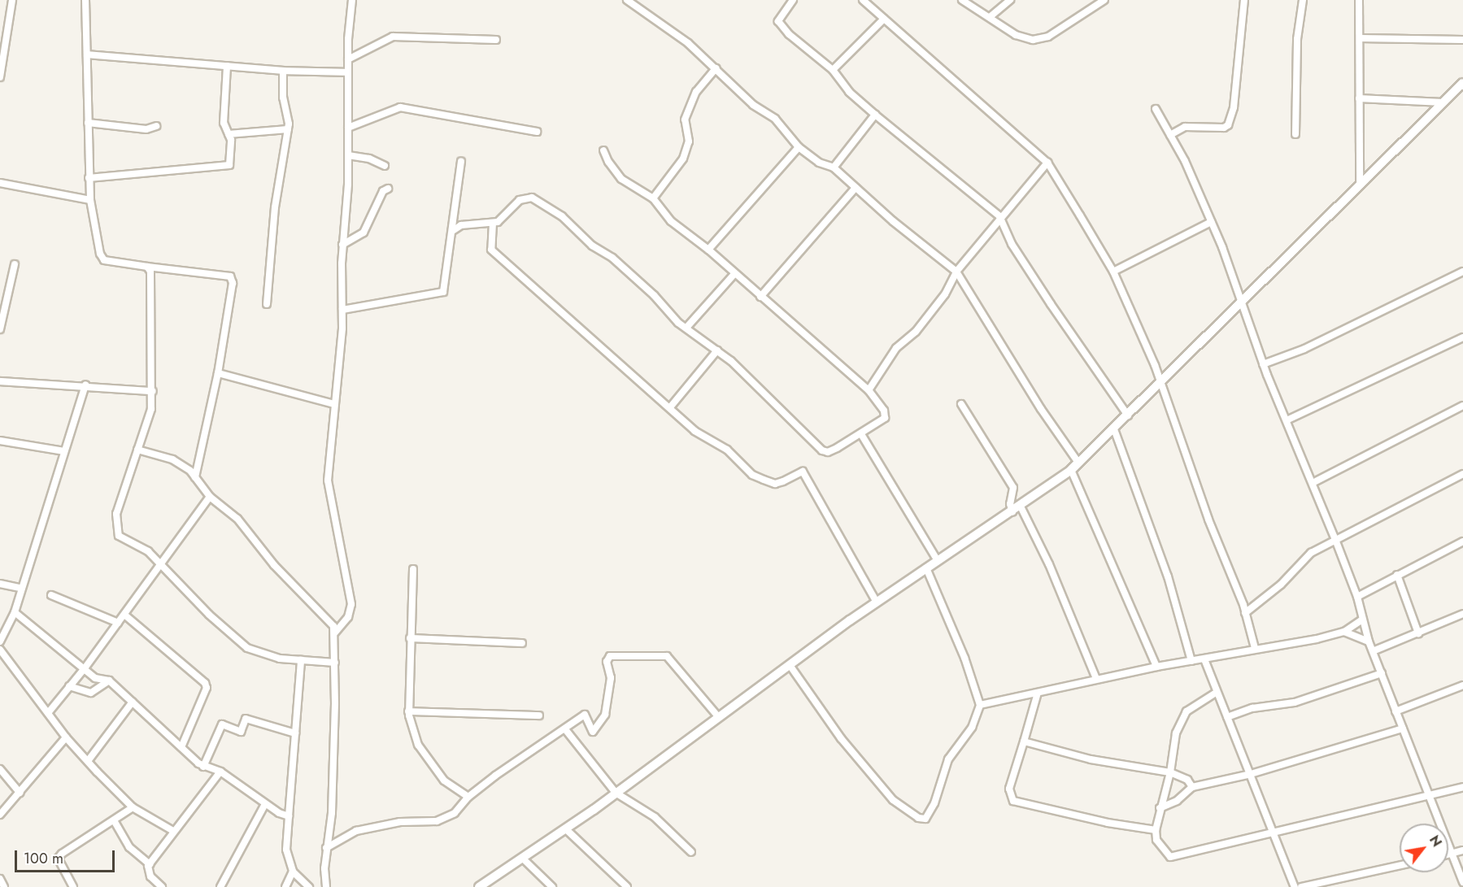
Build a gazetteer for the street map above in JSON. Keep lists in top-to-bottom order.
{
  "scale_bar": "100 m",
  "north": "top right"
}
